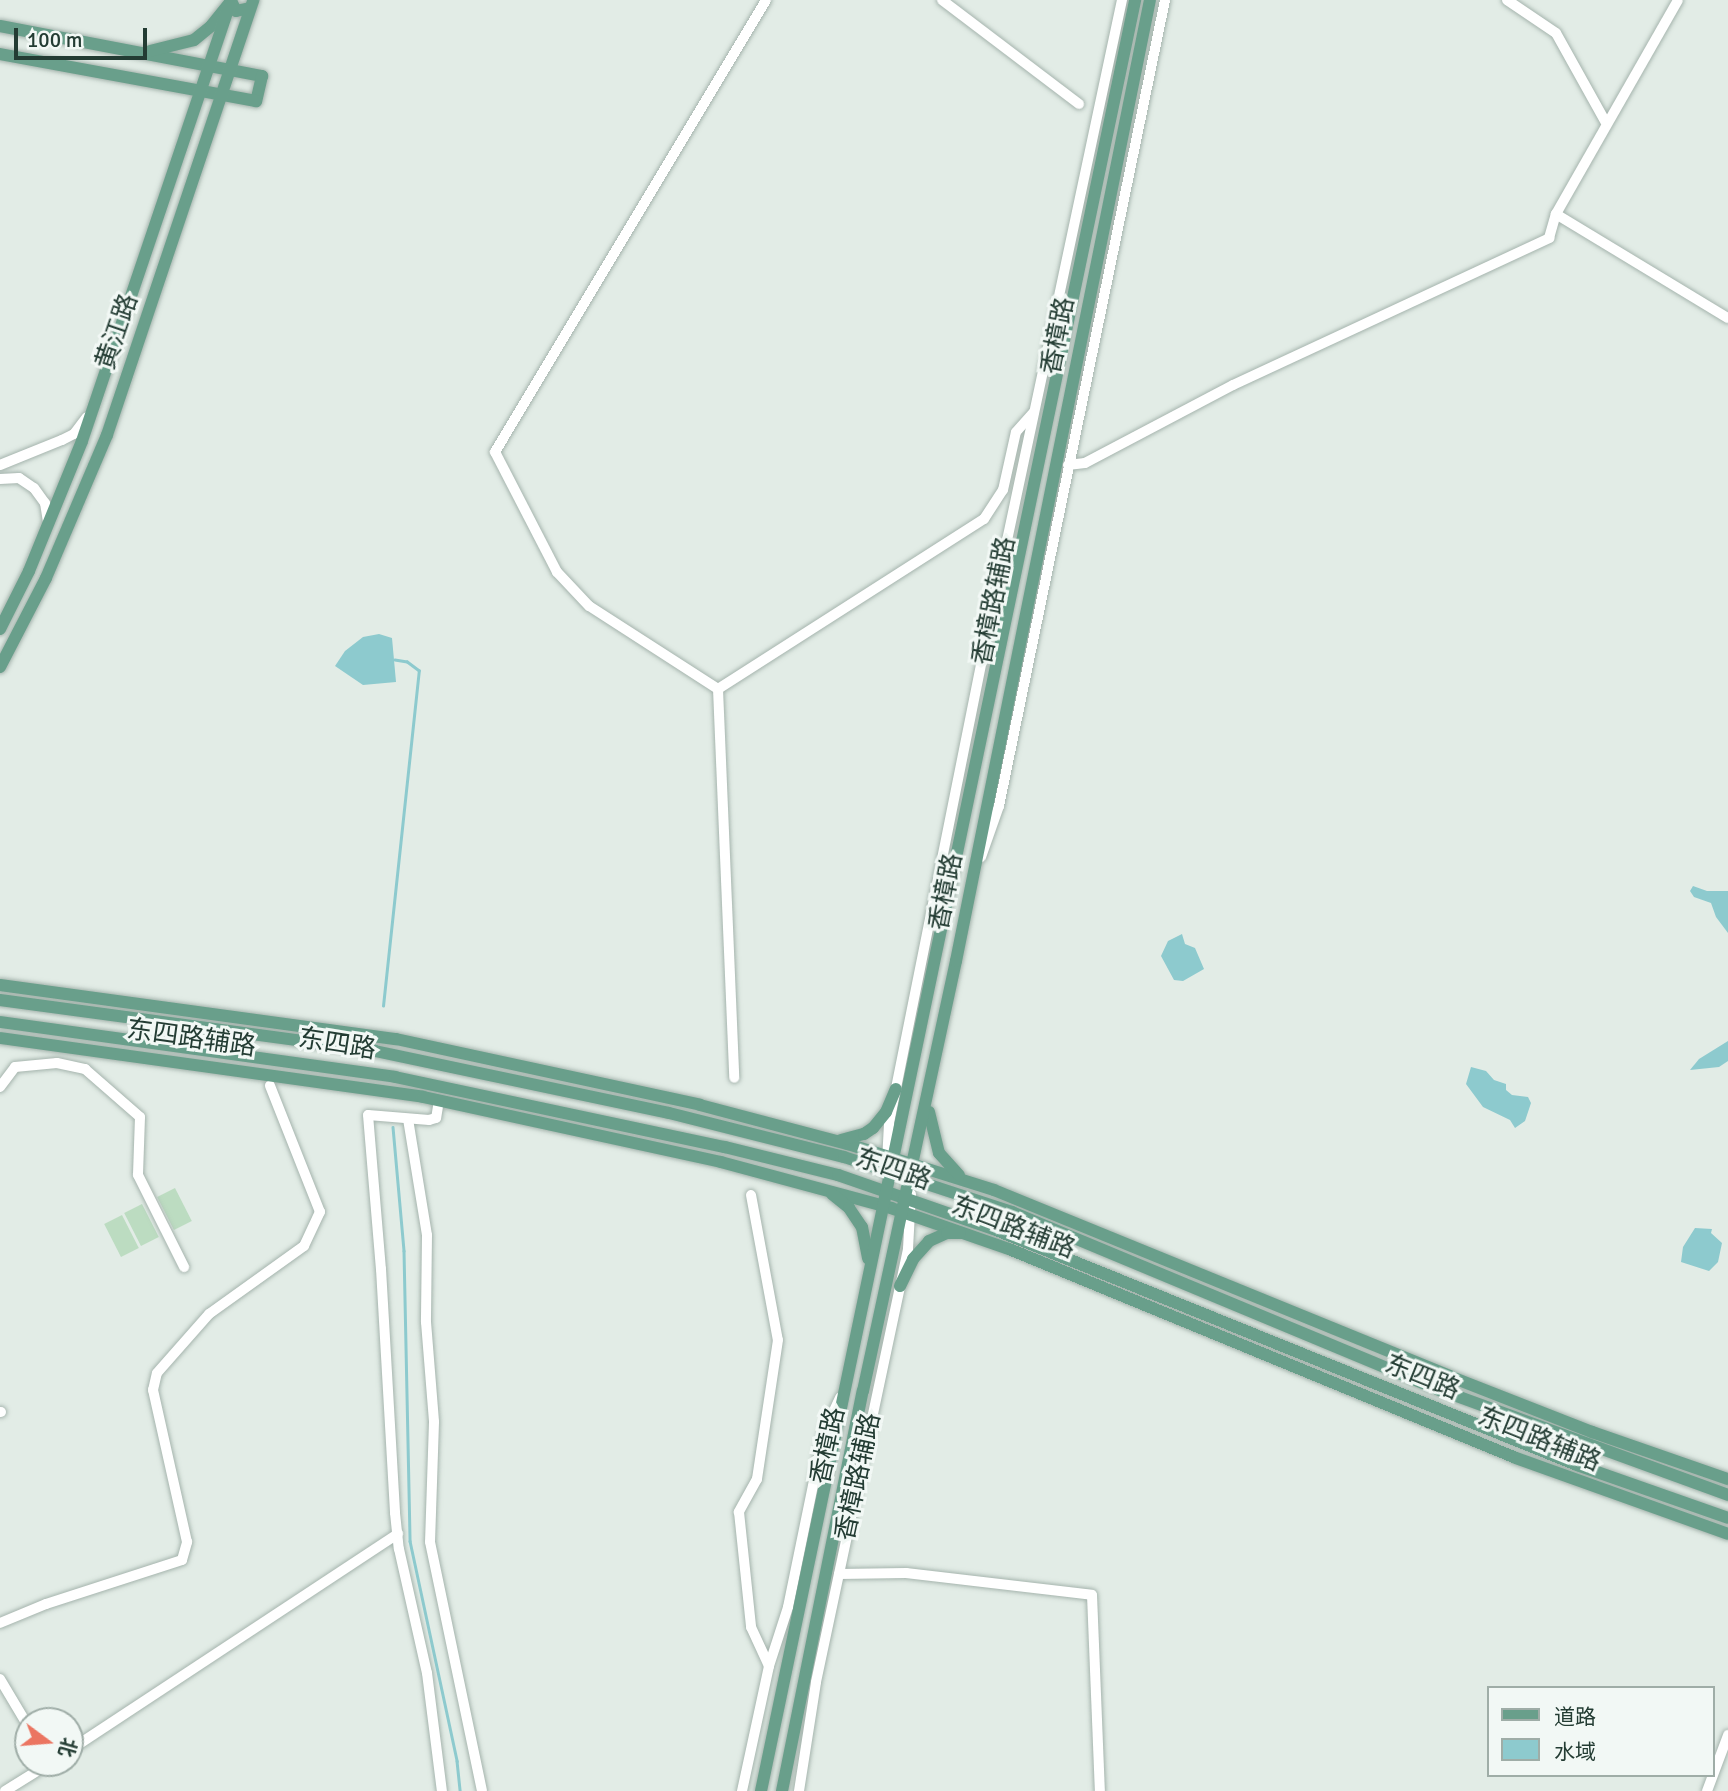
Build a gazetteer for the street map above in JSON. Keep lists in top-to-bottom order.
{
  "streets": {
    "main road": [
      "黄江路",
      "香樟路",
      "东四路辅路",
      "东四路"
    ],
    "street": ["香樟路辅路"]
  },
  "crossings": [
    ["香樟路", "香樟路辅路"],
    ["香樟路", "东四路辅路"],
    ["香樟路", "东四路"],
    ["香樟路辅路", "东四路辅路"]
  ],
  "legend": ["道路", "水域"],
  "scale_bar": "100 m",
  "north": "right"
}
